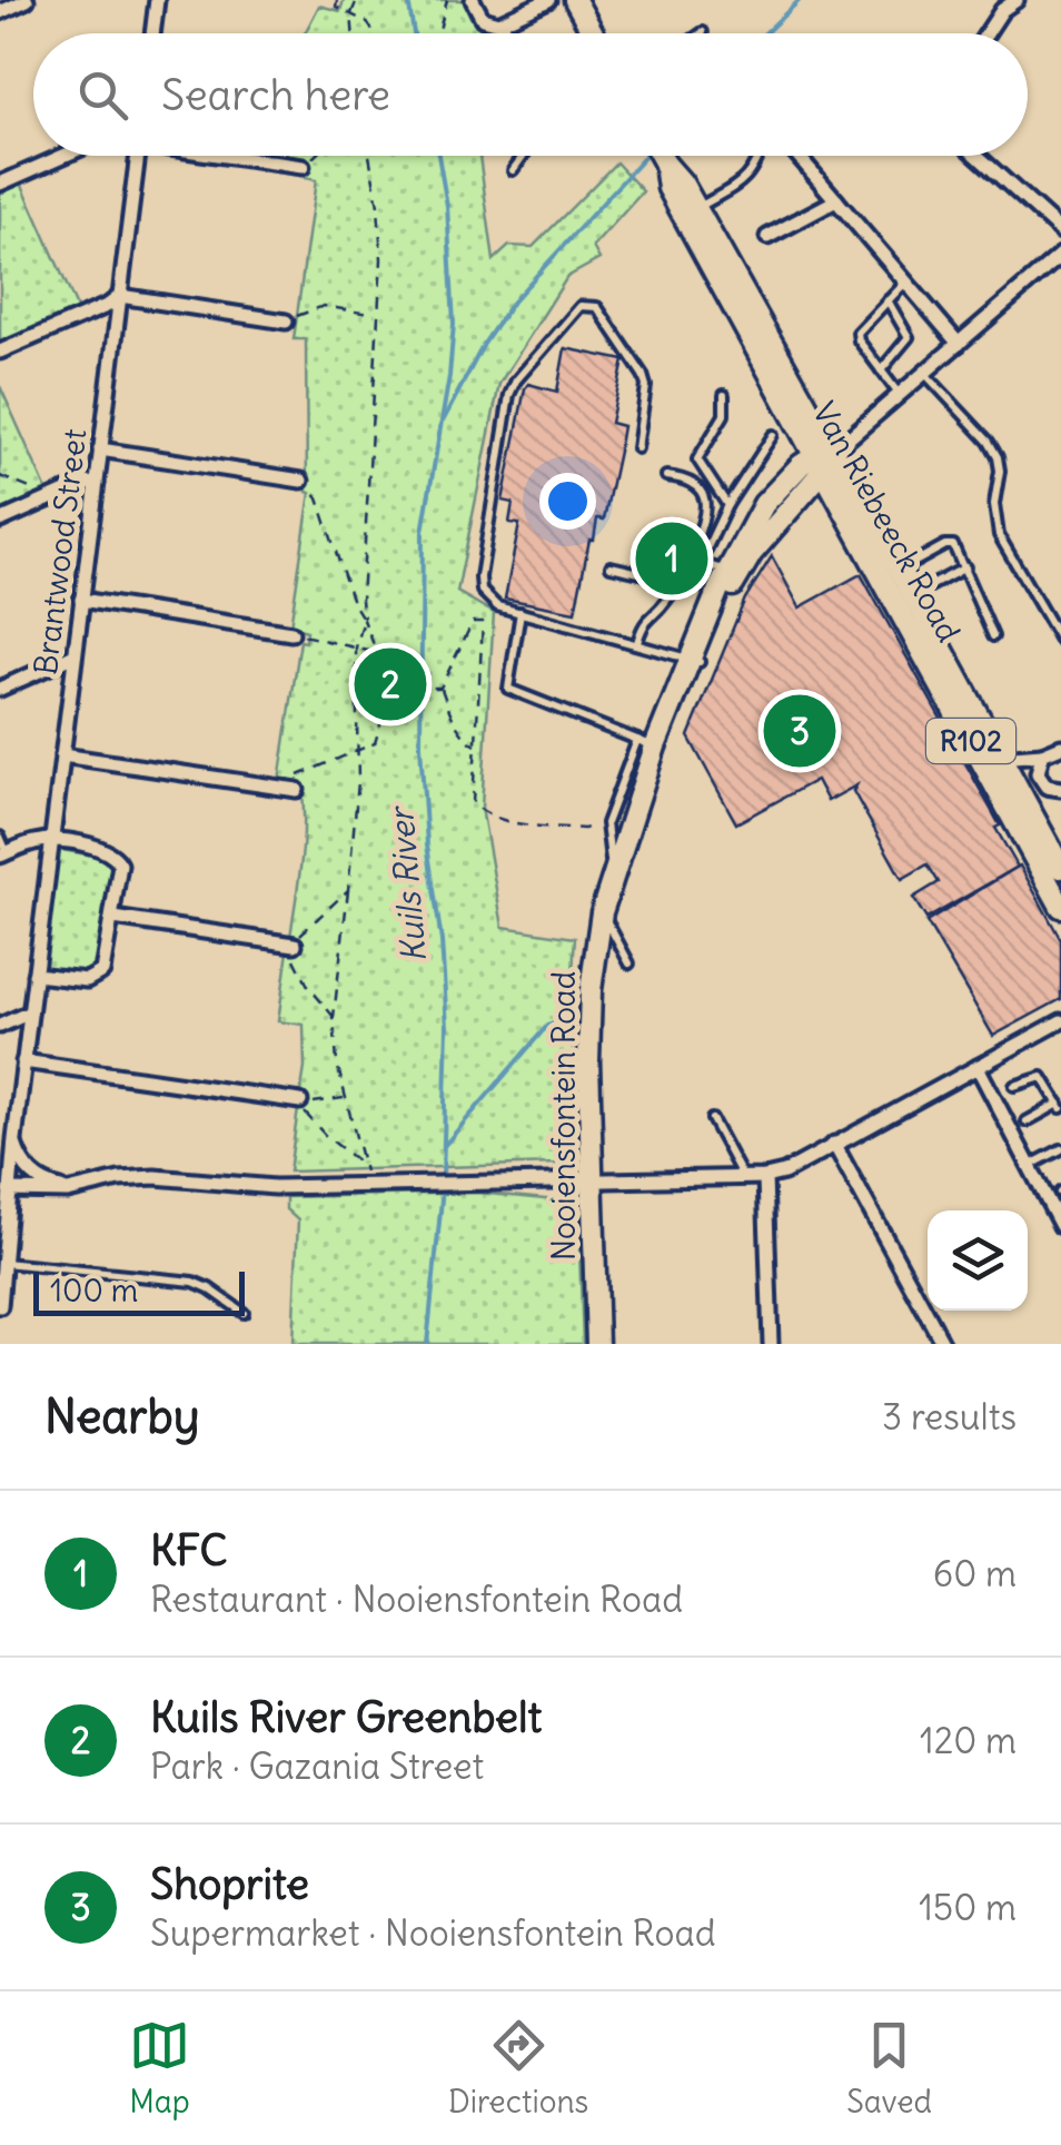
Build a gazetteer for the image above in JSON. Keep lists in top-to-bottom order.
{
  "streets": {
    "main road": ["Van Riebeeck Road", "R102", "Nooiensfontein Road"],
    "street": ["Brantwood Street"]
  },
  "crossings": [
    ["Van Riebeeck Road", "Nooiensfontein Road"]
  ],
  "water": ["Kuils River"],
  "scale_bar": "100 m",
  "page": {
    "search": "Search here",
    "pins": ["1", "2", "3"],
    "scale": "100 m",
    "heading": ["Nearby", "3 results"],
    "list": [
      {
        "mark": "1",
        "name": "KFC",
        "note": "Restaurant · Nooiensfontein Road",
        "value": "60 m"
      },
      {
        "mark": "2",
        "name": "Kuils River Greenbelt",
        "note": "Park · Gazania Street",
        "value": "120 m"
      },
      {
        "mark": "3",
        "name": "Shoprite",
        "note": "Supermarket · Nooiensfontein Road",
        "value": "150 m"
      }
    ],
    "nav": ["Map", "Directions", "Saved"]
  }
}
